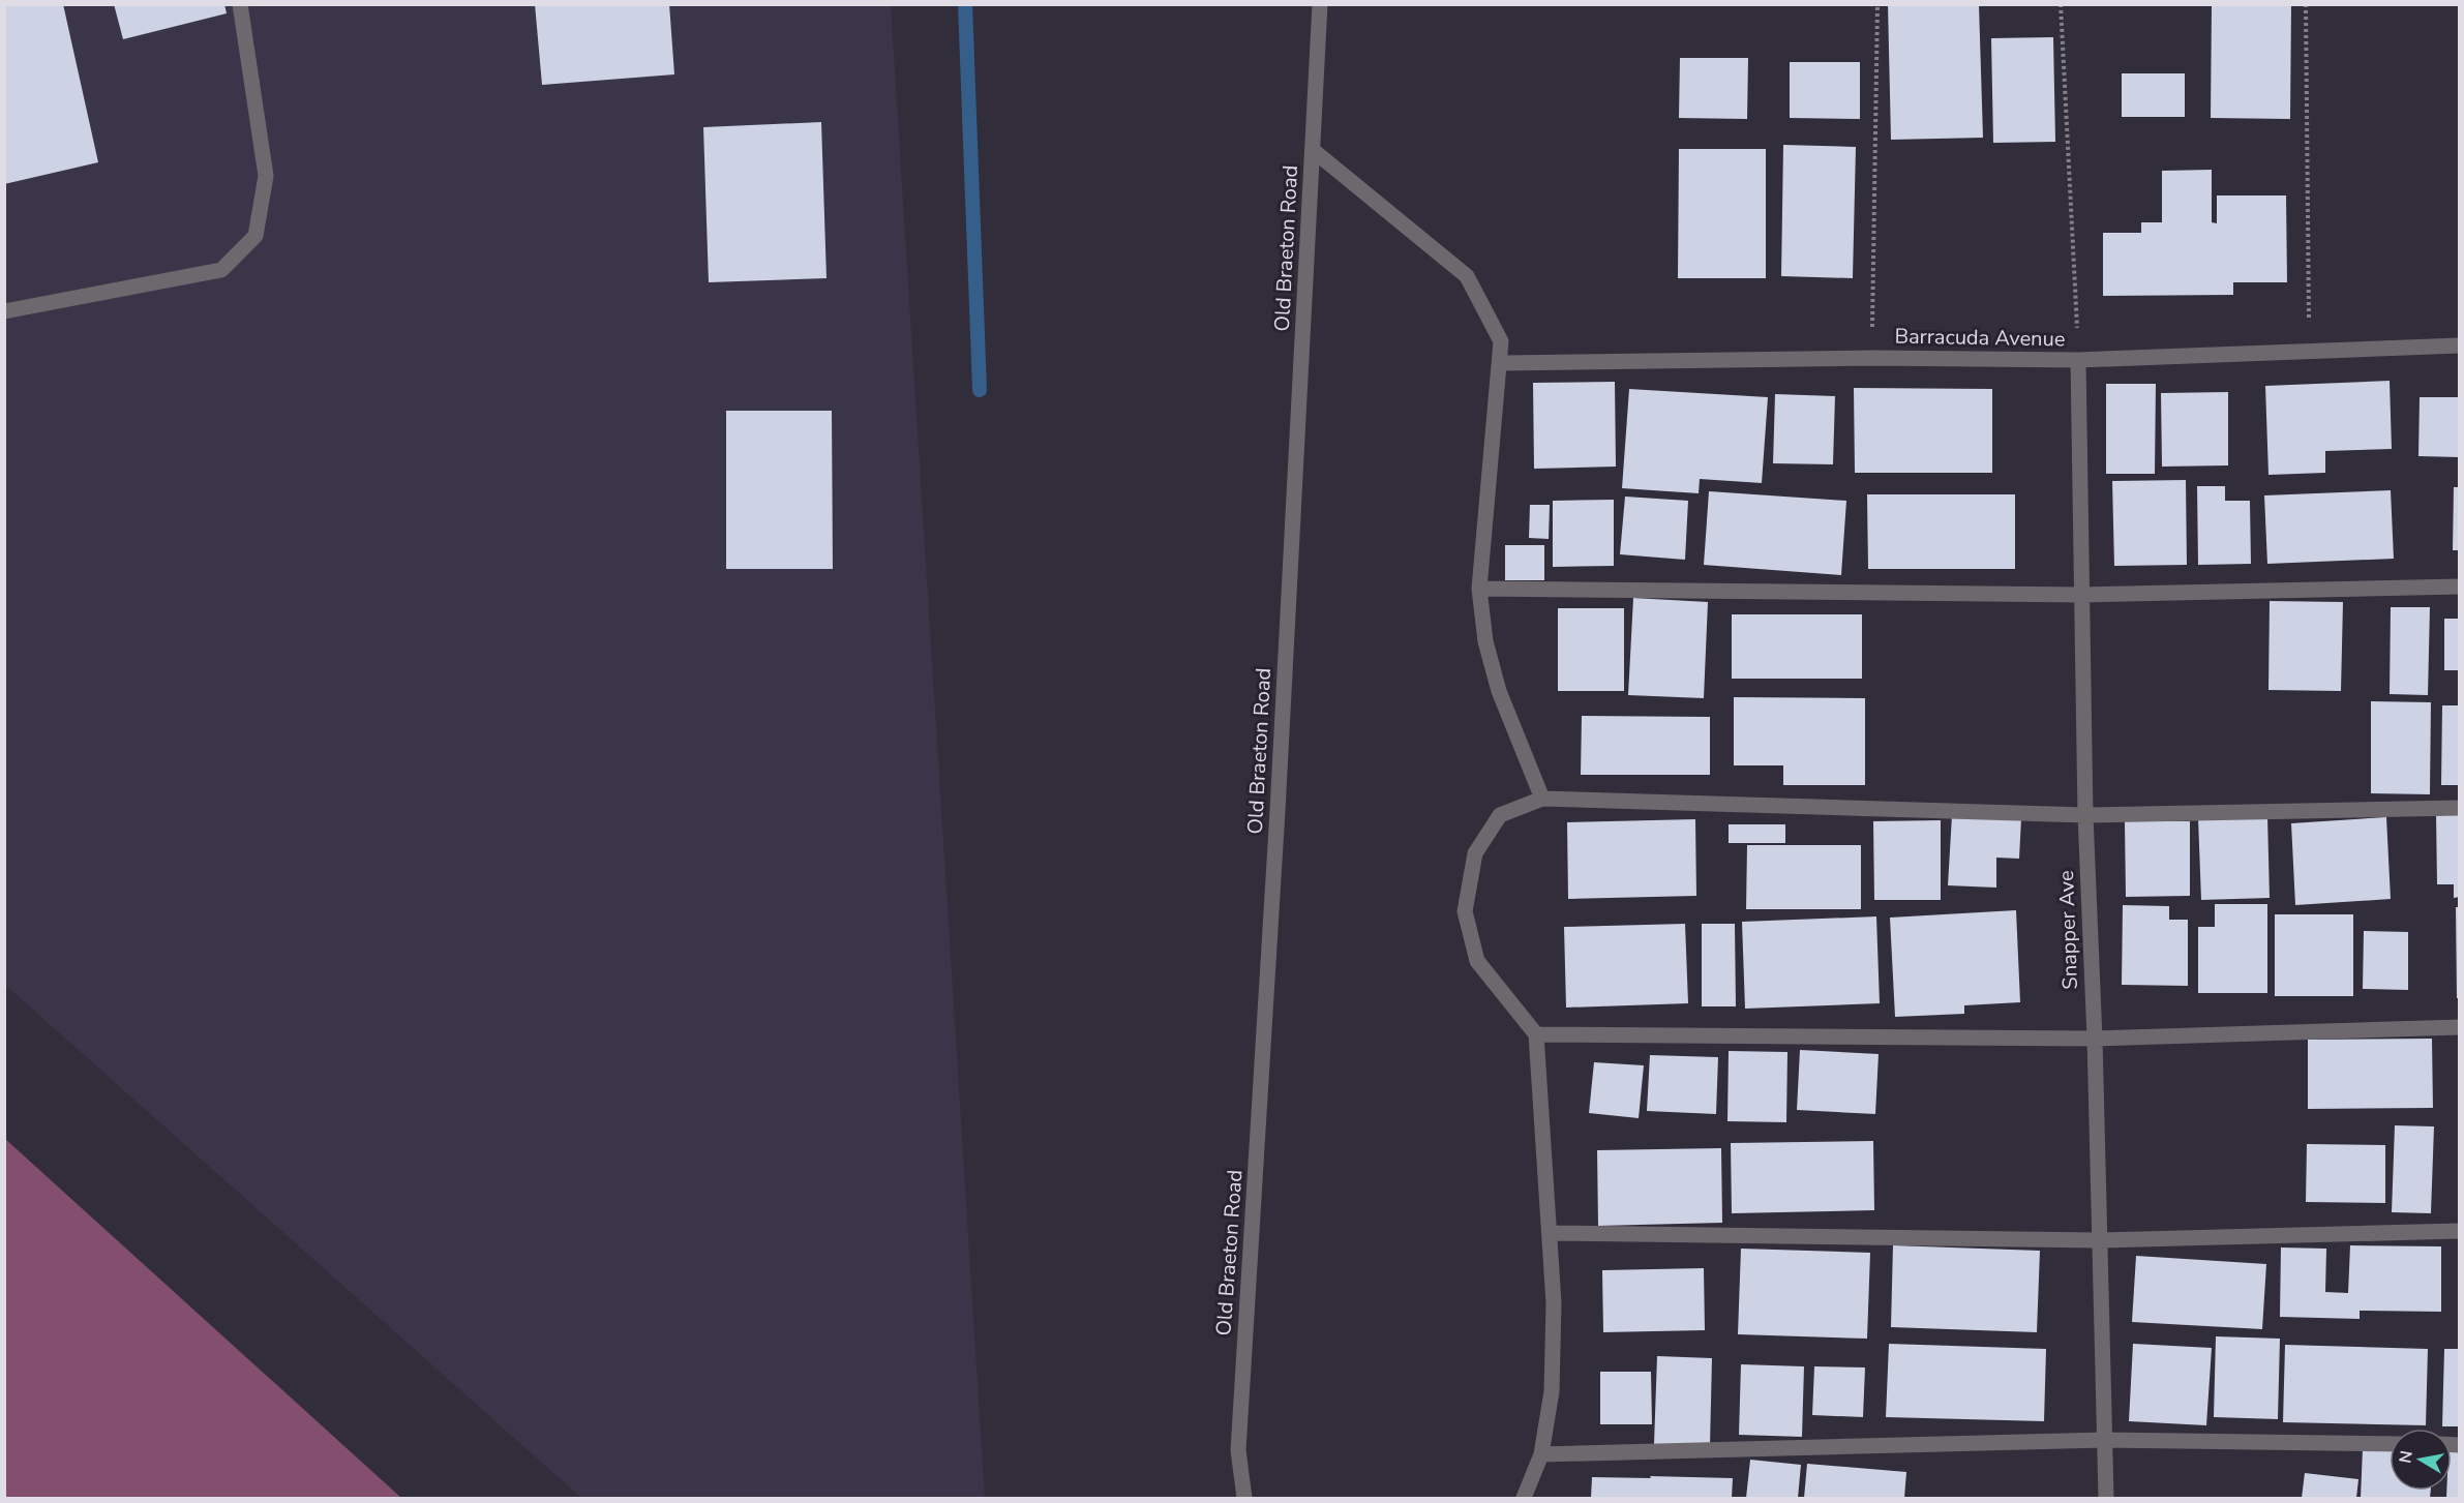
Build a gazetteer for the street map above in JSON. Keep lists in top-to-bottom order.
{
  "streets": {
    "street": ["Old Braeton Road", "Barracuda Avenue", "Snapper Ave"]
  },
  "crossings": [
    ["Barracuda Avenue", "Snapper Ave"]
  ],
  "north": "left"
}
